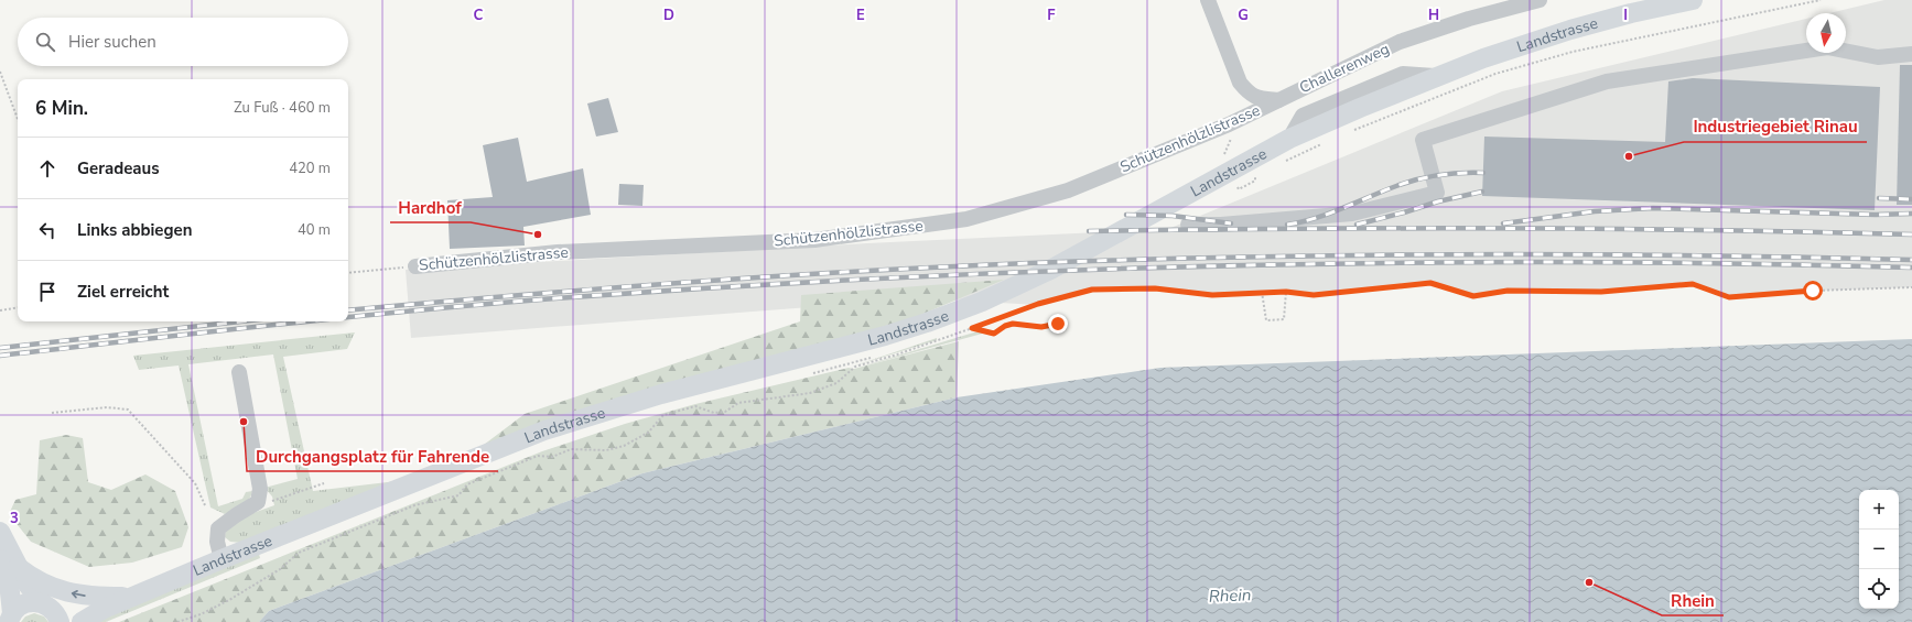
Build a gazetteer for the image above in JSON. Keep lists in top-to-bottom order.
{
  "streets": {
    "main road": ["Landstrasse"],
    "street": ["Challerenweg", "Schützenhölzlistrasse"]
  },
  "crossings": [
    ["Challerenweg", "Schützenhölzlistrasse"]
  ],
  "water": ["Rhein"],
  "places": [
    "Industriegebiet Rinau",
    "Hardhof",
    "Durchgangsplatz für Fahrende",
    "Rhein"
  ],
  "north": "bottom",
  "page": {
    "search": "Hier suchen",
    "heading": ["6 Min.", "Zu Fuß · 460 m"],
    "list": [
      ["Geradeaus", "420 m"],
      ["Links abbiegen", "40 m"],
      "Ziel erreicht"
    ],
    "map_buttons": ["+", "−"]
  },
  "grid": {
    "columns": [
      "C",
      "D",
      "E",
      "F",
      "G",
      "H",
      "I"
    ],
    "rows": ["3"]
  }
}
